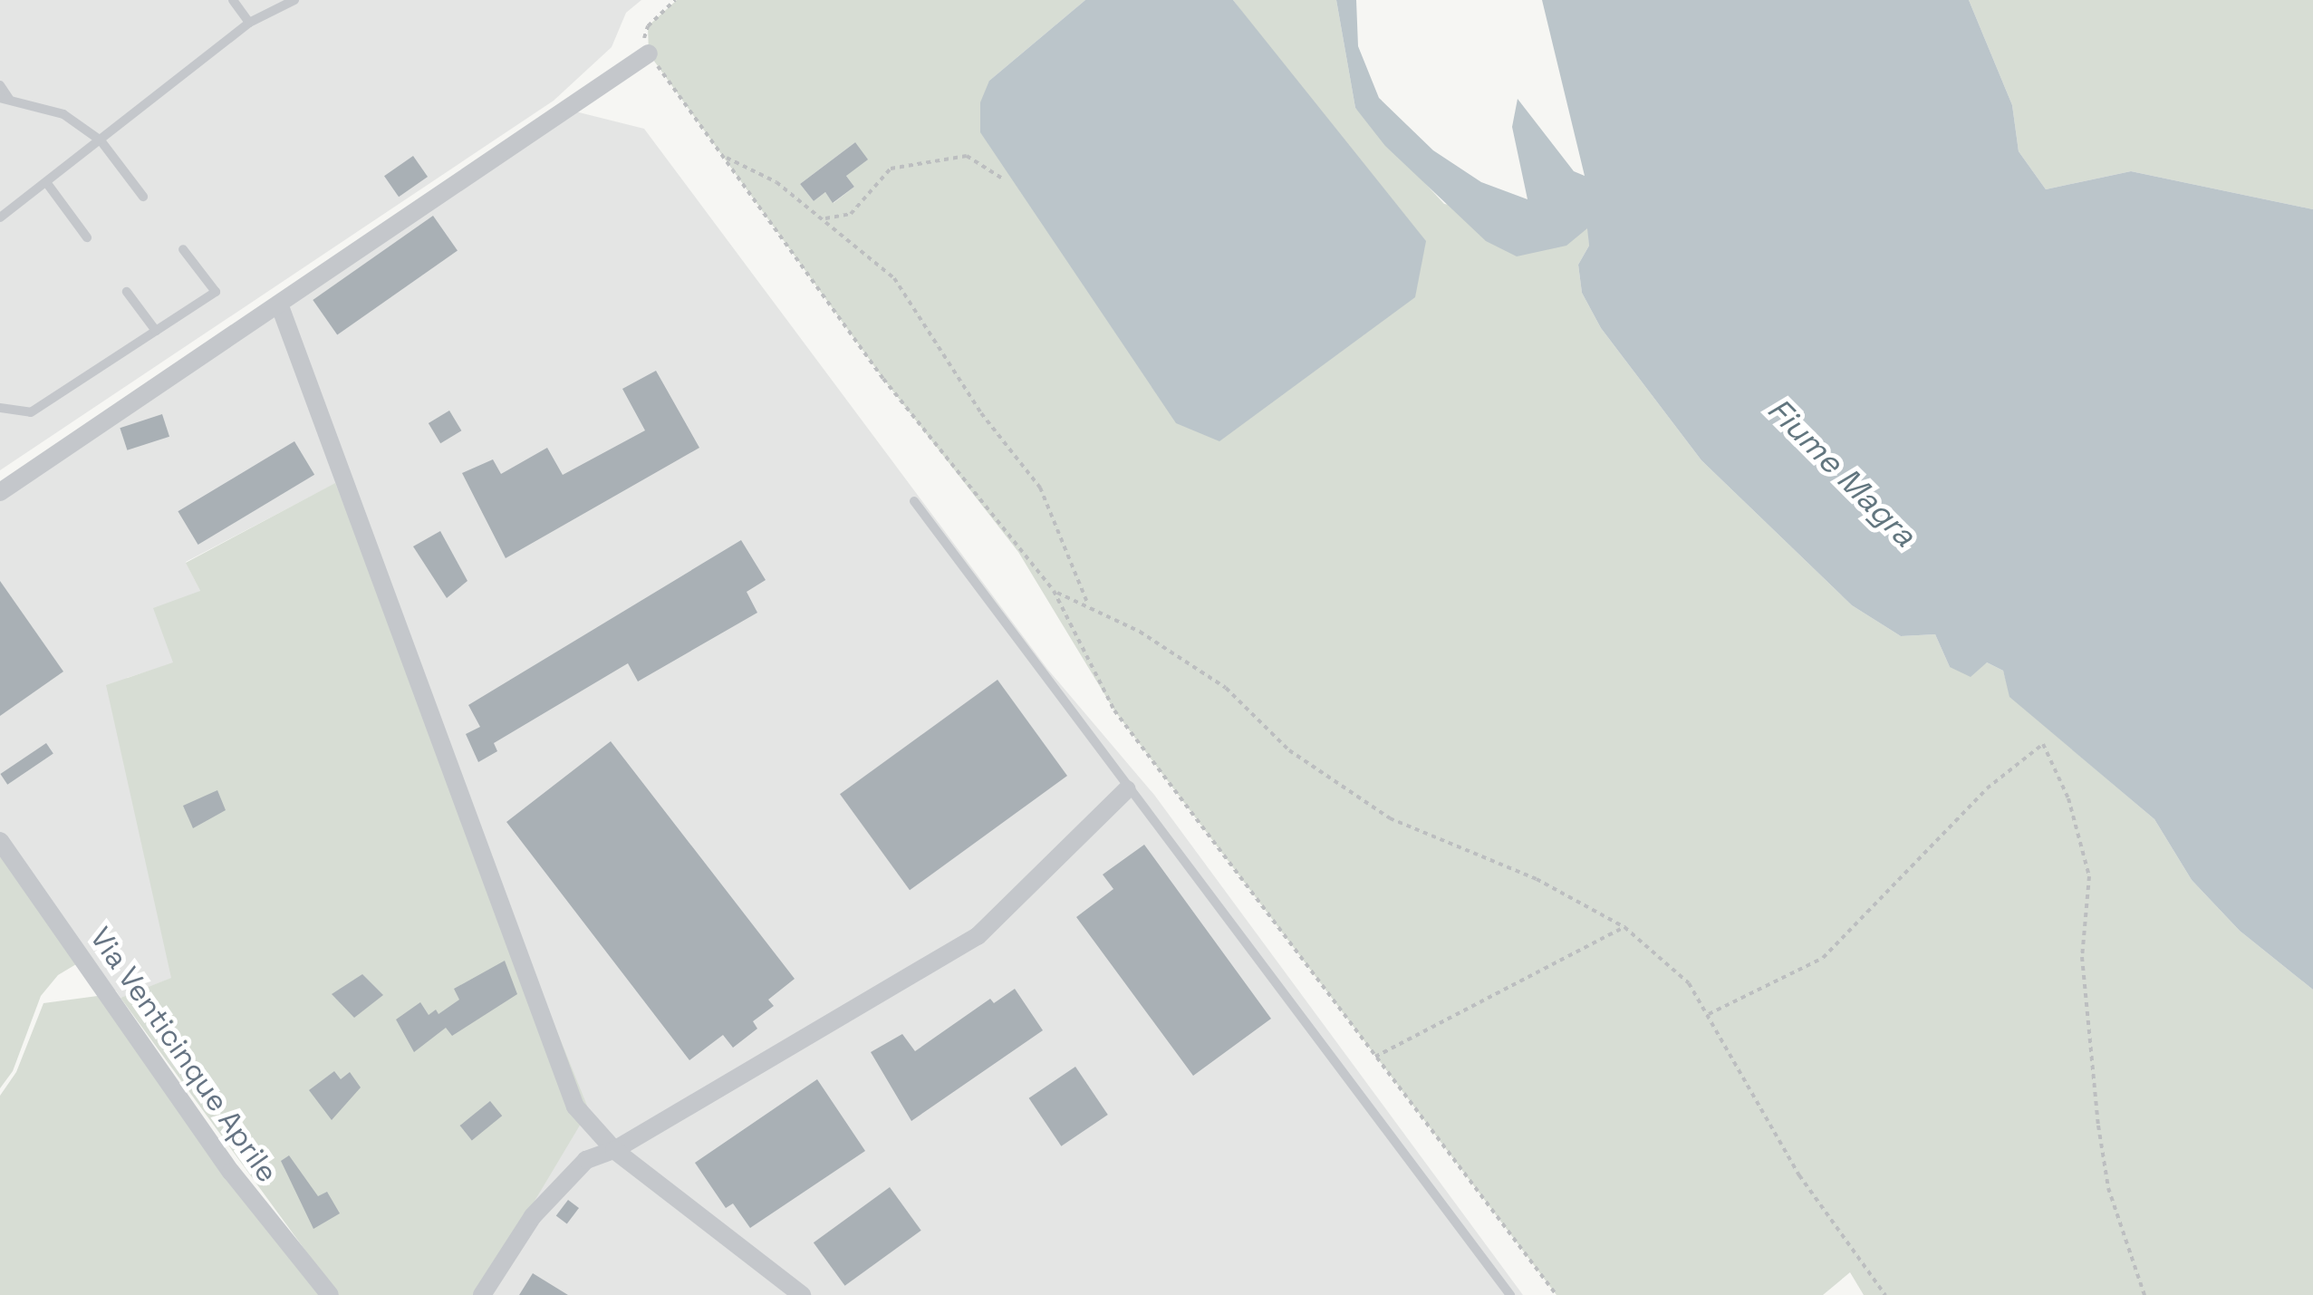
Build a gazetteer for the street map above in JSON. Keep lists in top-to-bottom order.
{
  "streets": {
    "street": ["Via Venticinque Aprile"]
  },
  "water": ["Fiume Magra"]
}
